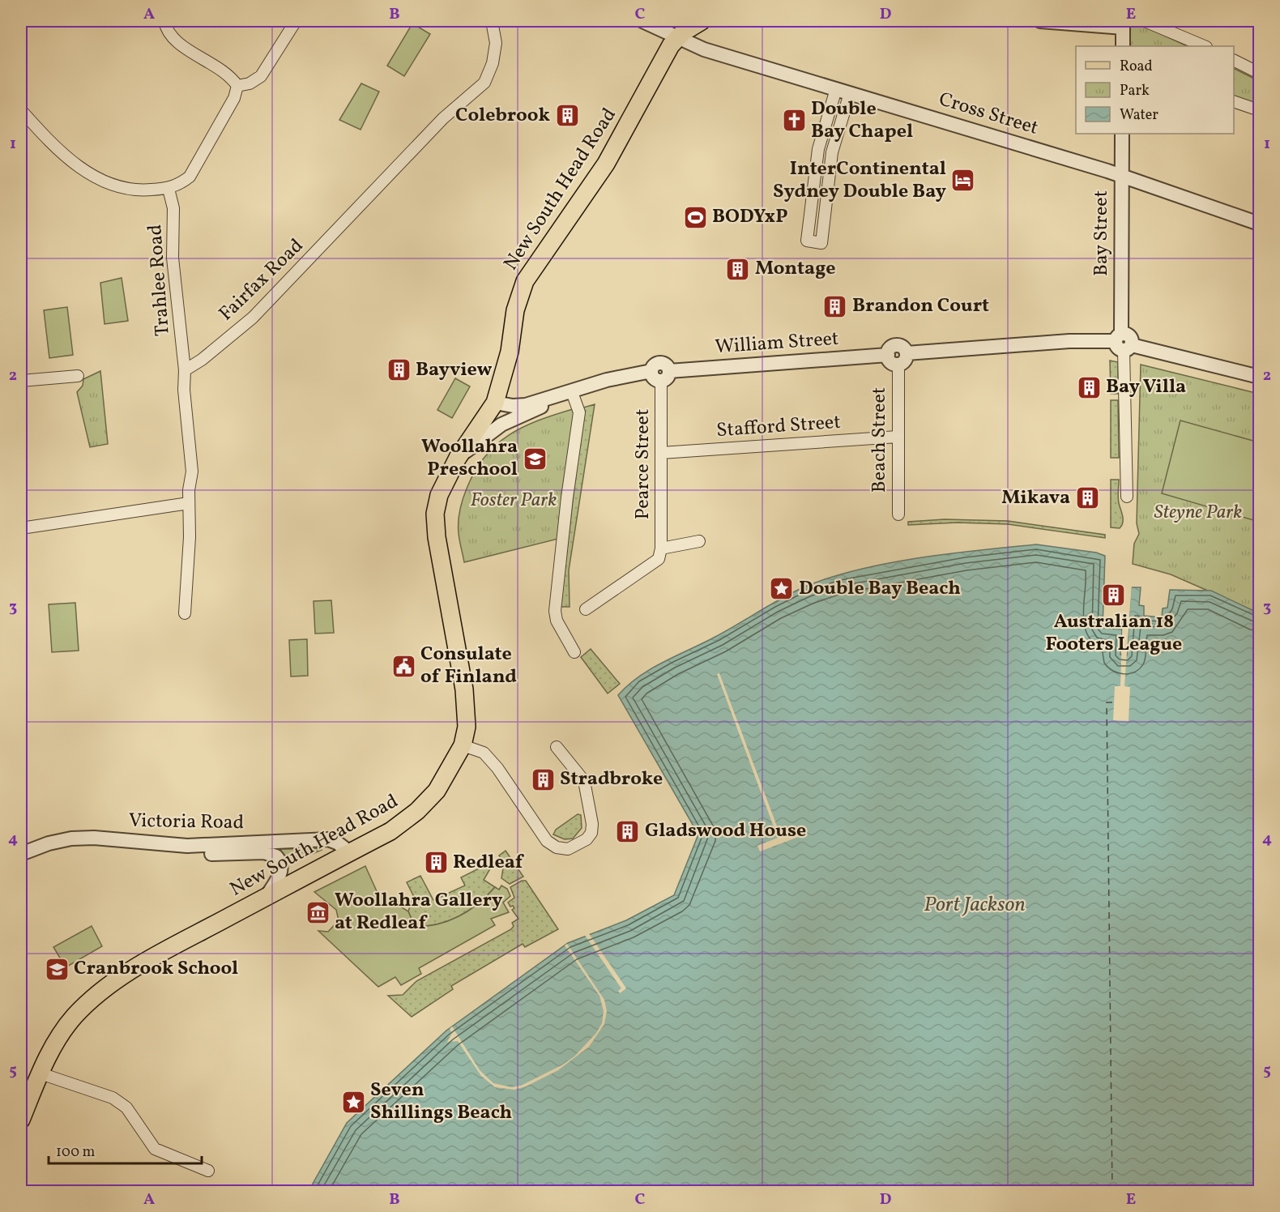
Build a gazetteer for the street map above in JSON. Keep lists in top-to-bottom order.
{
  "streets": {
    "main road": ["New South Head Road"],
    "street": [
      "Cross Street",
      "Bay Street",
      "Trahlee Road",
      "Fairfax Road",
      "William Street",
      "Stafford Street",
      "Beach Street",
      "Pearce Street",
      "Victoria Road"
    ]
  },
  "crossings": [
    ["Cross Street", "New South Head Road"],
    ["Cross Street", "Bay Street"],
    ["New South Head Road", "William Street"],
    ["New South Head Road", "Victoria Road"],
    ["Trahlee Road", "Fairfax Road"],
    ["William Street", "Beach Street"],
    ["William Street", "Pearce Street"],
    ["Stafford Street", "Beach Street"],
    ["Stafford Street", "Pearce Street"]
  ],
  "water": ["Port Jackson"],
  "parks": ["Foster Park", "Steyne Park"],
  "places": {
    "building": [
      "Colebrook",
      "Montage",
      "Brandon Court",
      "Bayview",
      "Bay Villa",
      "Mikava",
      "Australian 18 Footers League",
      "Stradbroke",
      "Gladswood House",
      "Redleaf"
    ],
    "church": ["Double Bay Chapel"],
    "hotel": ["InterContinental Sydney Double Bay"],
    "sports": ["BODYxP"],
    "school or university": ["Woollahra Preschool", "Cranbrook School"],
    "place": ["Double Bay Beach", "Seven Shillings Beach"],
    "public building": ["Consulate of Finland"],
    "museum": ["Woollahra Gallery at Redleaf"]
  },
  "legend": ["Road", "Park", "Water"],
  "scale_bar": "100 m",
  "grid": {
    "columns": [
      "A",
      "B",
      "C",
      "D",
      "E"
    ],
    "rows": [
      "1",
      "2",
      "3",
      "4",
      "5"
    ]
  }
}
